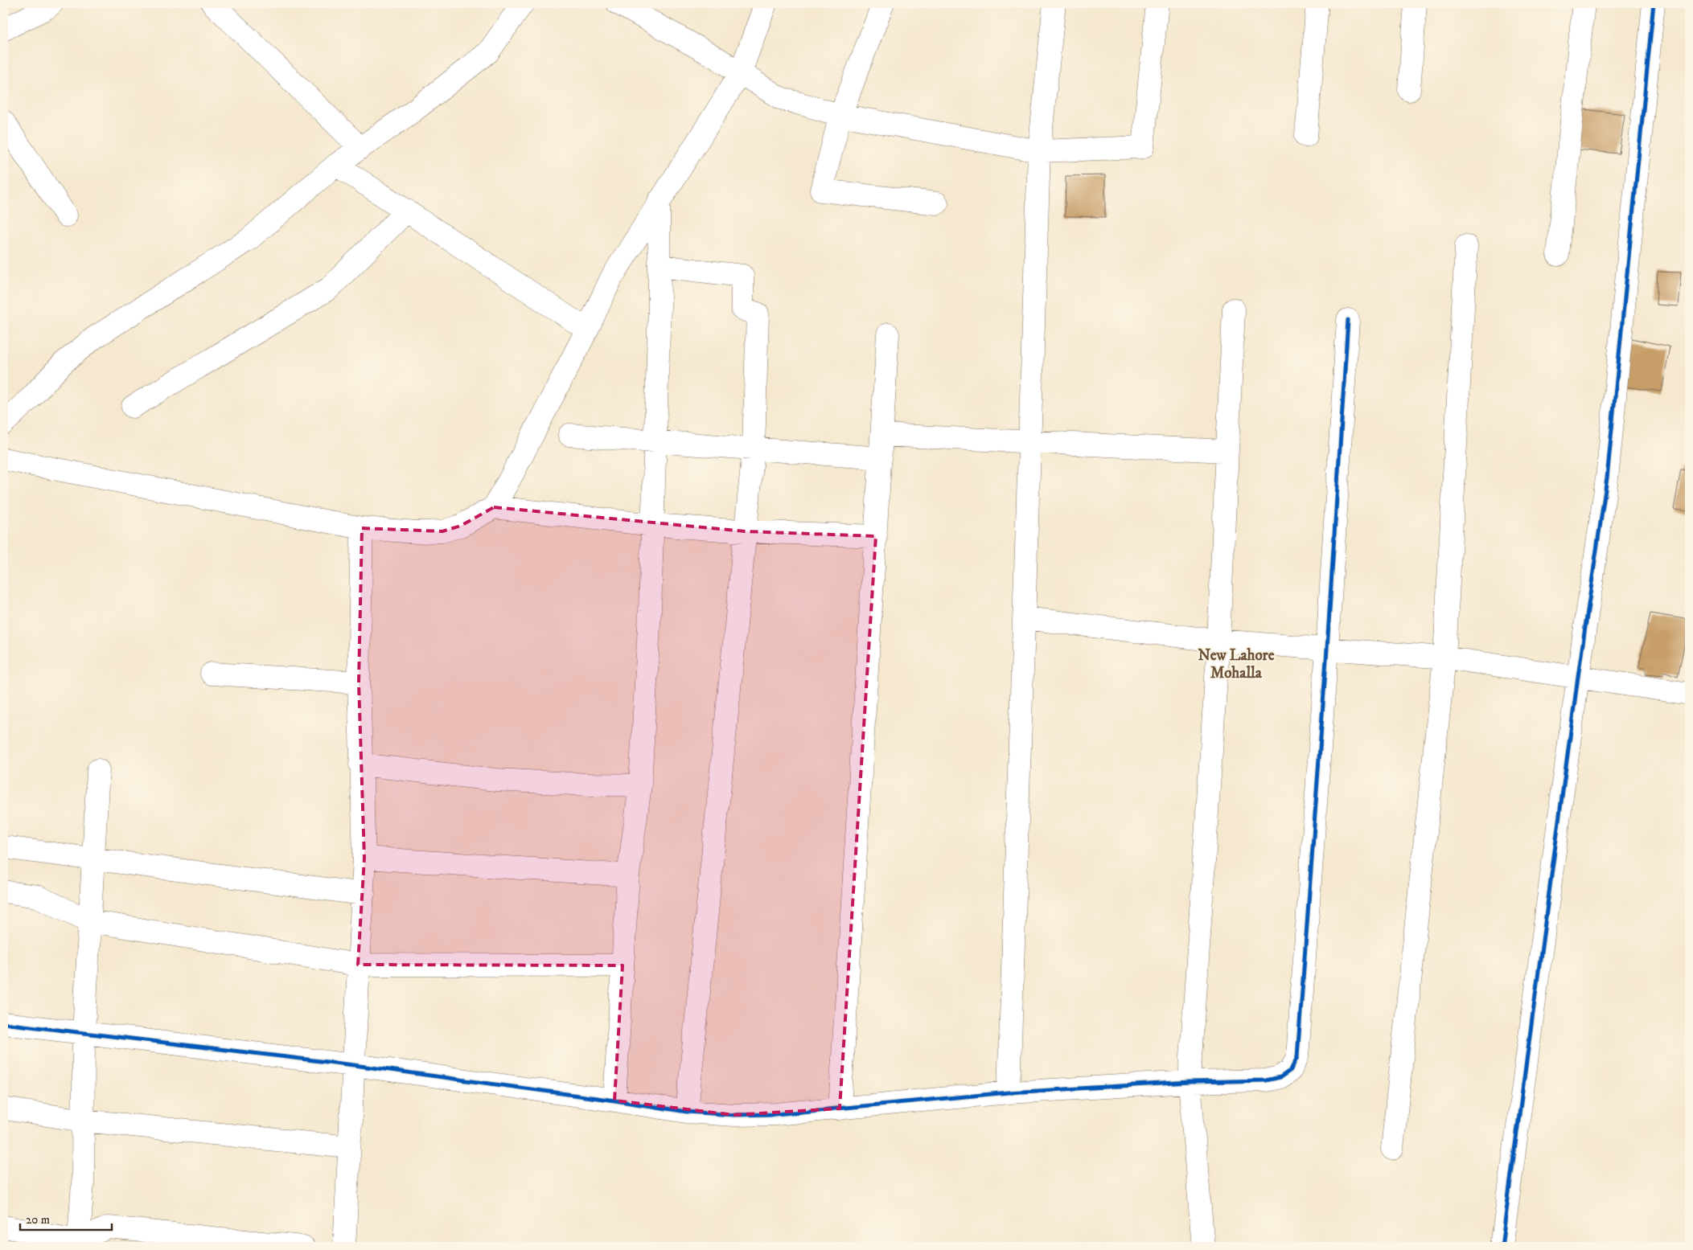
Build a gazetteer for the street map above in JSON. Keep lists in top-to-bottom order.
{
  "districts": ["New Lahore Mohalla"],
  "scale_bar": "20 m"
}
